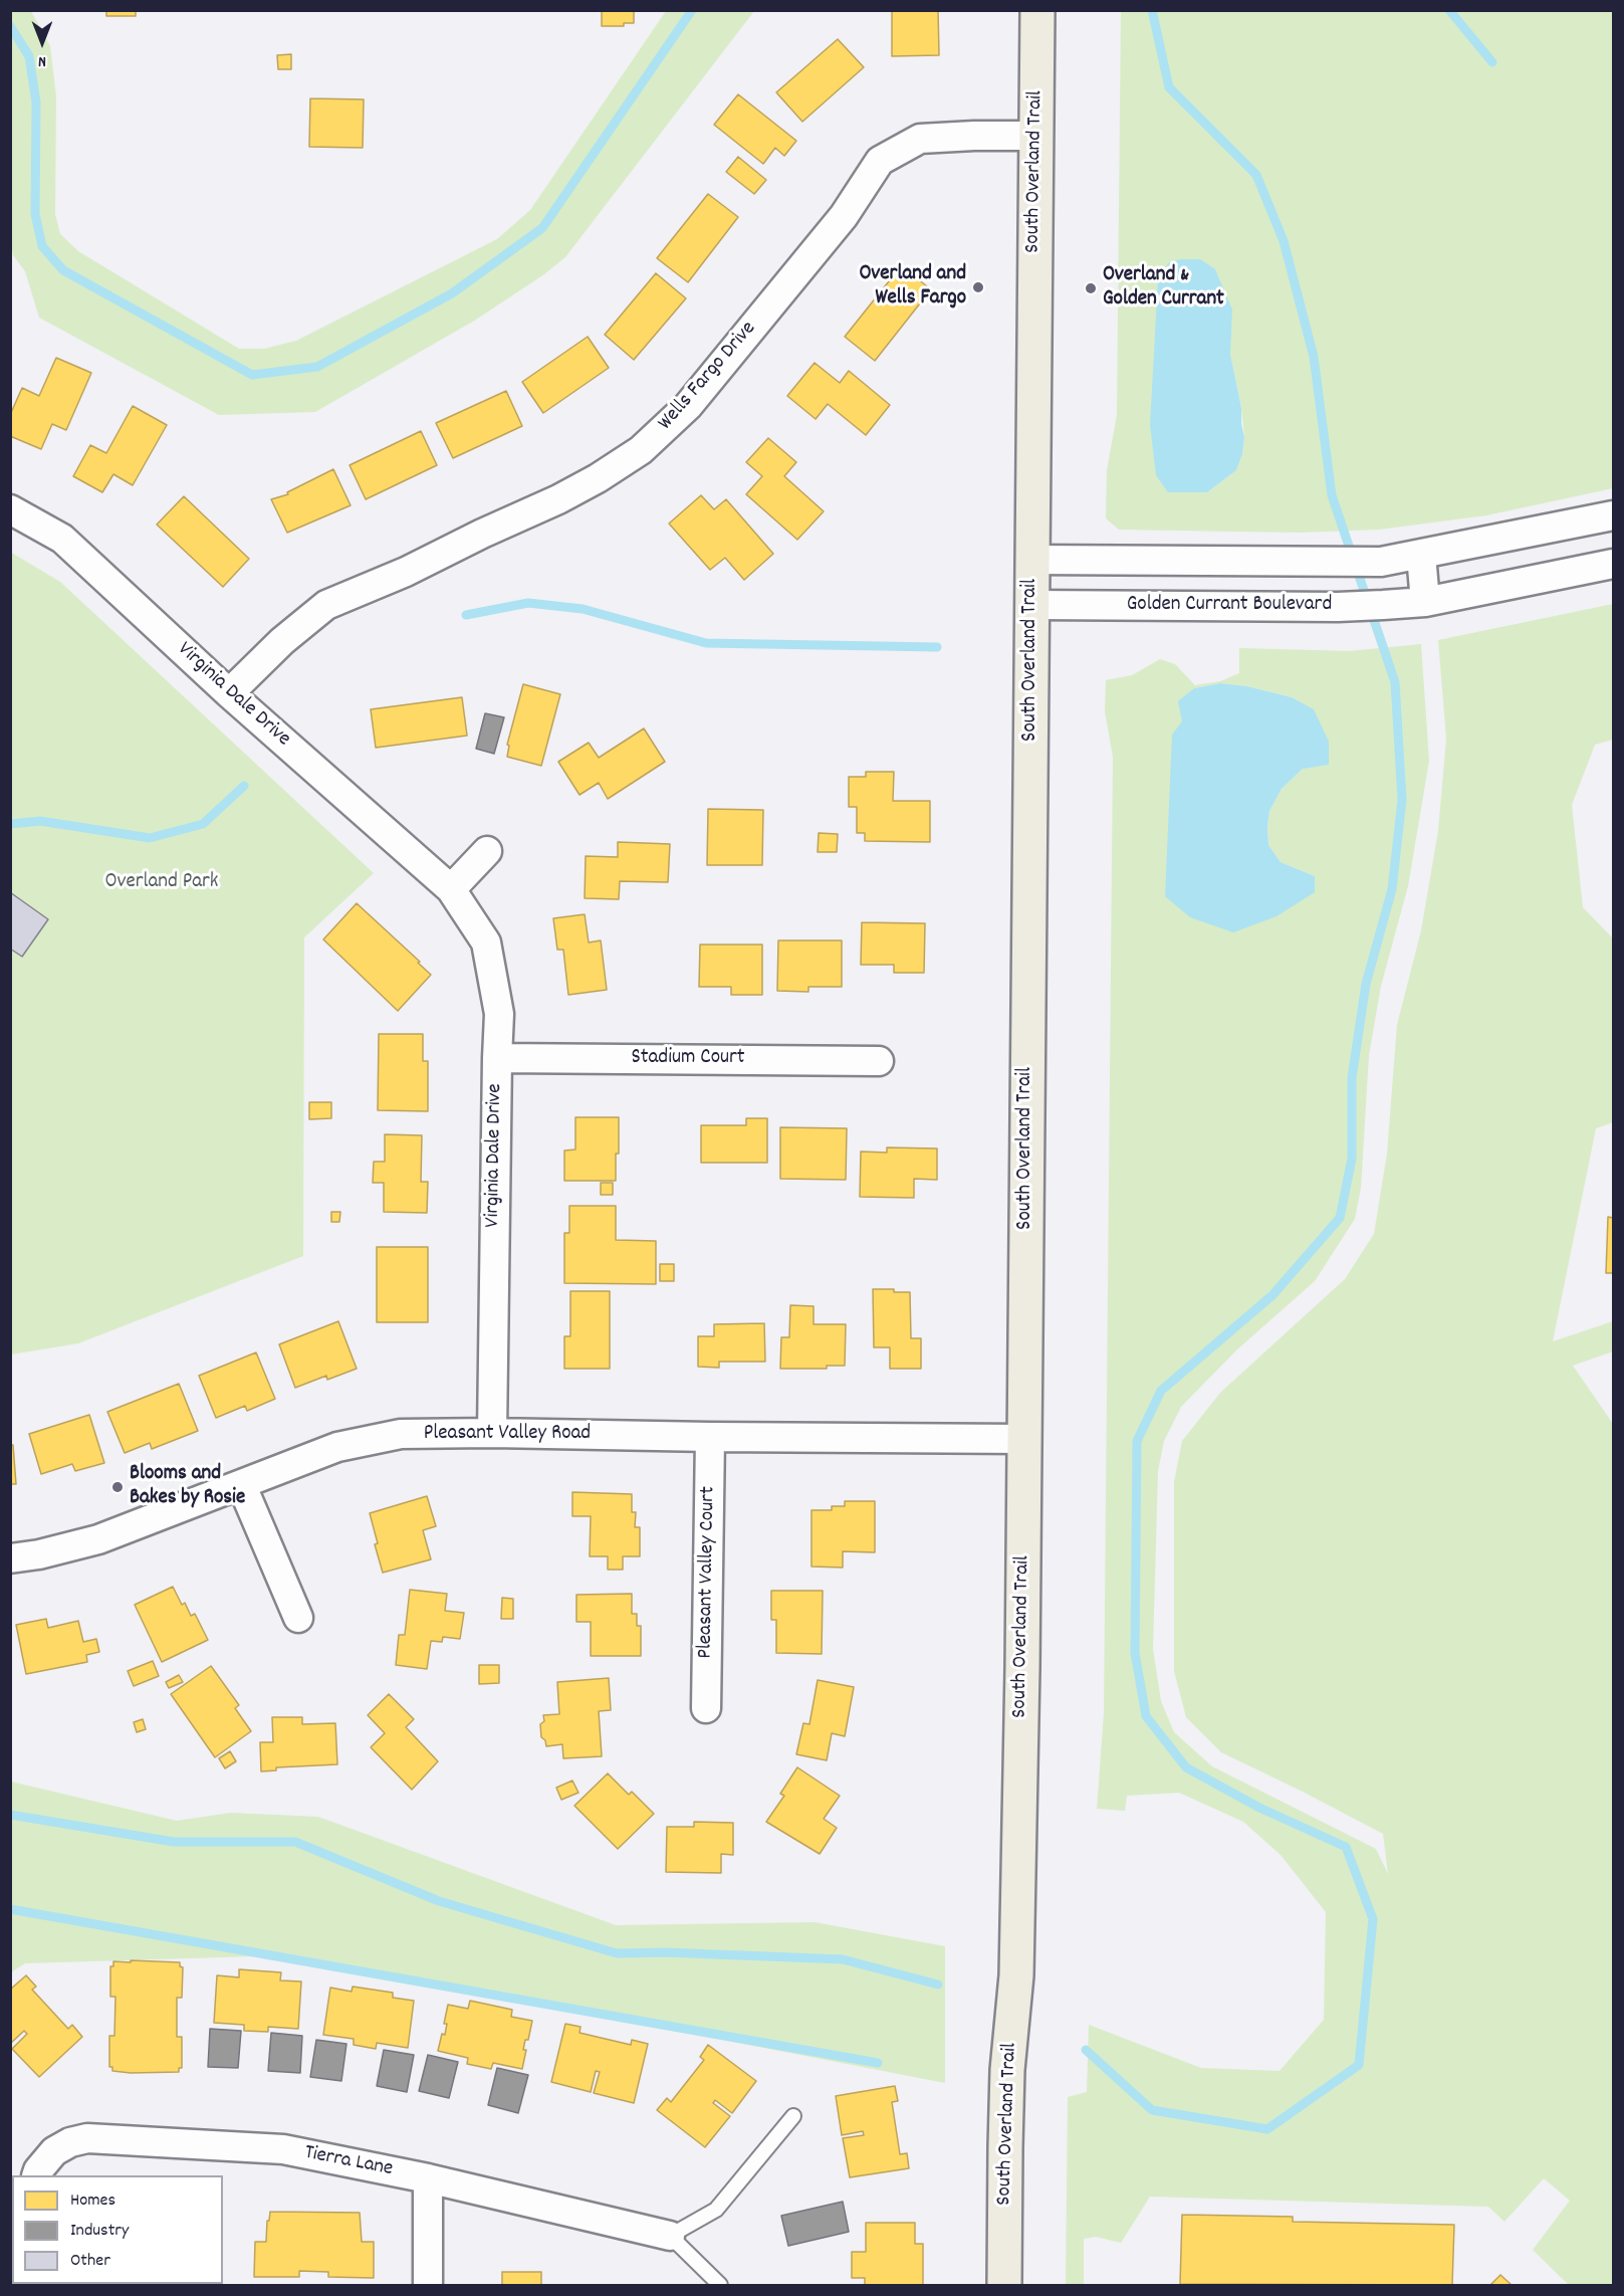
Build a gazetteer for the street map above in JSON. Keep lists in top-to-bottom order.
{
  "streets": {
    "main road": ["South Overland Trail"],
    "street": [
      "Wells Fargo Drive",
      "Golden Currant Boulevard",
      "Virginia Dale Drive",
      "Stadium Court",
      "Pleasant Valley Road",
      "Pleasant Valley Court",
      "Tierra Lane"
    ]
  },
  "crossings": [
    ["South Overland Trail", "Wells Fargo Drive"],
    ["South Overland Trail", "Golden Currant Boulevard"],
    ["South Overland Trail", "Pleasant Valley Road"],
    ["Wells Fargo Drive", "Virginia Dale Drive"],
    ["Virginia Dale Drive", "Stadium Court"],
    ["Virginia Dale Drive", "Pleasant Valley Road"],
    ["Pleasant Valley Road", "Pleasant Valley Court"]
  ],
  "parks": ["Overland Park"],
  "places": ["Overland and Wells Fargo", "Overland & Golden Currant", "Blooms and Bakes by Rosie"],
  "legend": ["Homes", "Industry", "Other"],
  "north": "bottom"
}
